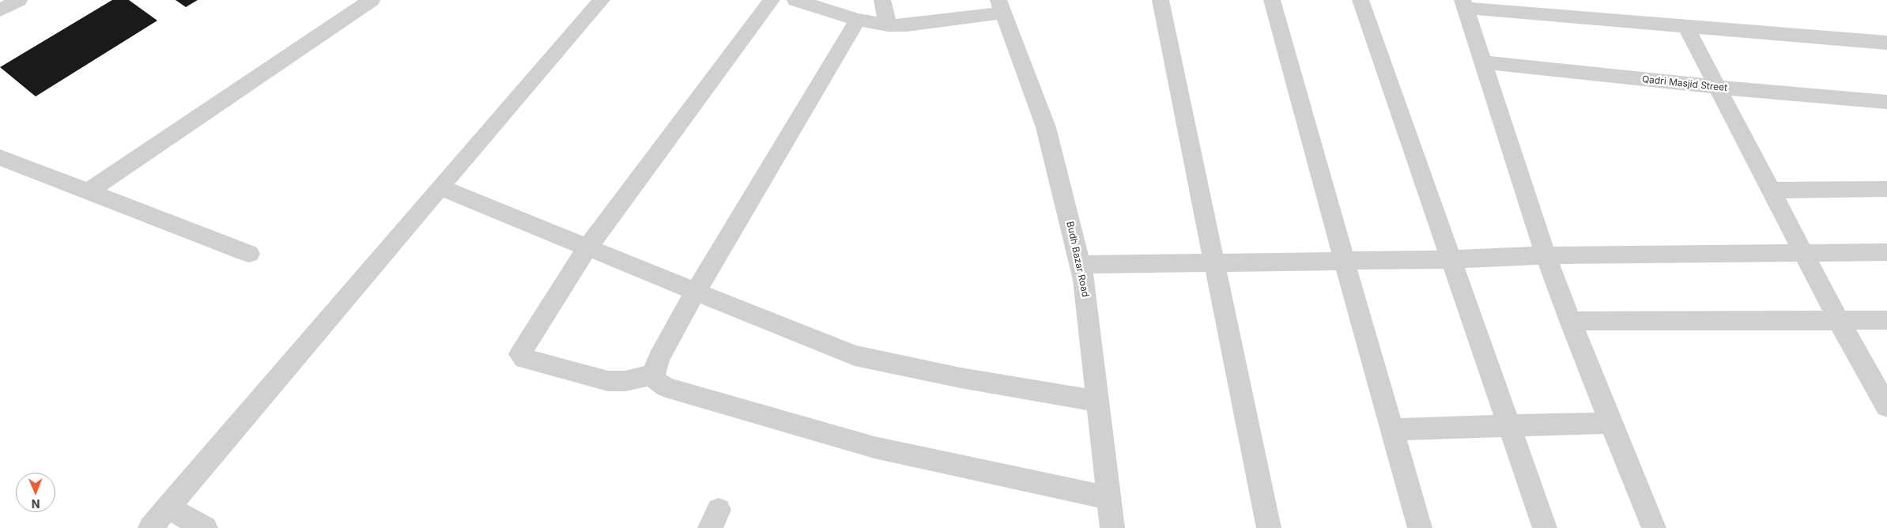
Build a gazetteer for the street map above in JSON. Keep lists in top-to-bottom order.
{
  "streets": {
    "street": ["Qadri Masjid Street", "Budh Bazar Road"]
  },
  "north": "bottom"
}
